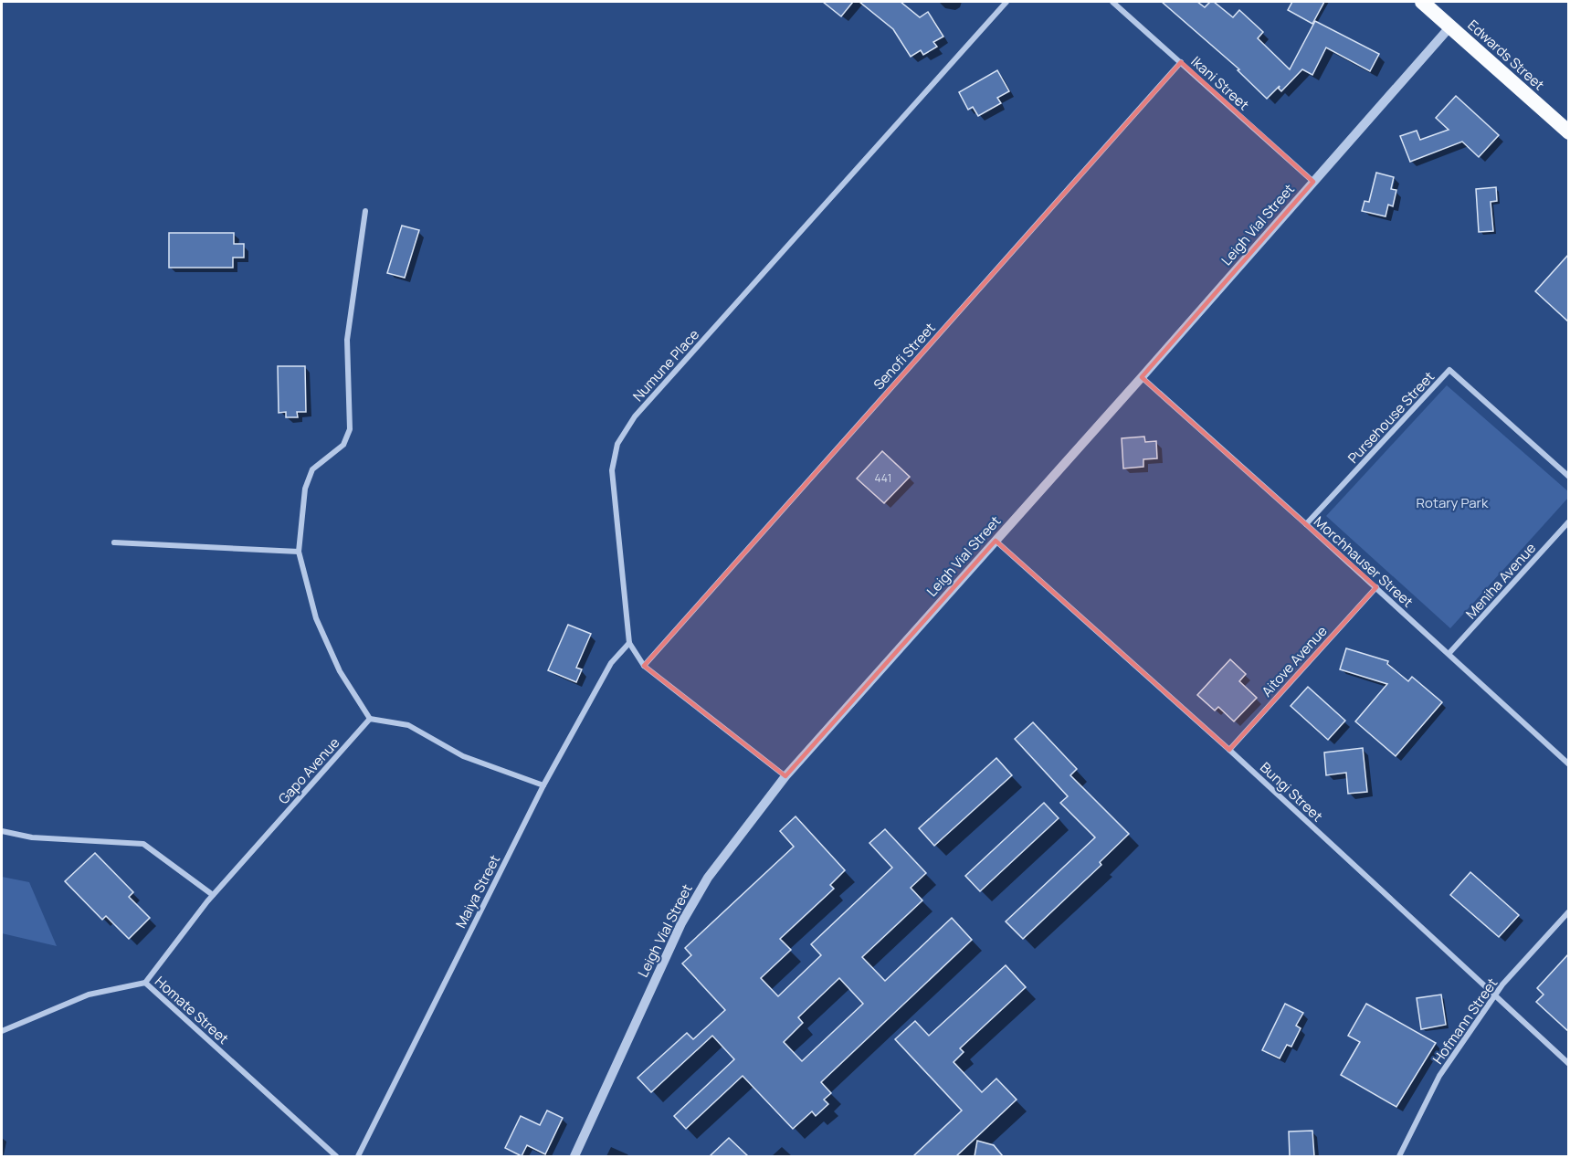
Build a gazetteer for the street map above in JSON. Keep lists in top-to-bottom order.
{
  "streets": {
    "highway": ["Edwards Street"],
    "street": [
      "Ikani Street",
      "Leigh Vial Street",
      "Senofi Street",
      "Numune Place",
      "Pursehouse Street",
      "Morchhauser Street",
      "Meniha Avenue",
      "Aitove Avenue",
      "Gapo Avenue",
      "Bungi Street",
      "Maiya Street",
      "Homate Street",
      "Hofmann Street"
    ]
  },
  "crossings": [
    ["Edwards Street", "Leigh Vial Street"],
    ["Ikani Street", "Leigh Vial Street"],
    ["Ikani Street", "Senofi Street"],
    ["Leigh Vial Street", "Numune Place"],
    ["Leigh Vial Street", "Morchhauser Street"],
    ["Leigh Vial Street", "Bungi Street"],
    ["Senofi Street", "Numune Place"],
    ["Numune Place", "Maiya Street"],
    ["Pursehouse Street", "Morchhauser Street"],
    ["Morchhauser Street", "Meniha Avenue"],
    ["Morchhauser Street", "Aitove Avenue"],
    ["Aitove Avenue", "Bungi Street"],
    ["Gapo Avenue", "Homate Street"],
    ["Bungi Street", "Hofmann Street"]
  ],
  "parks": ["Rotary Park"],
  "house_numbers": ["441"]
}
